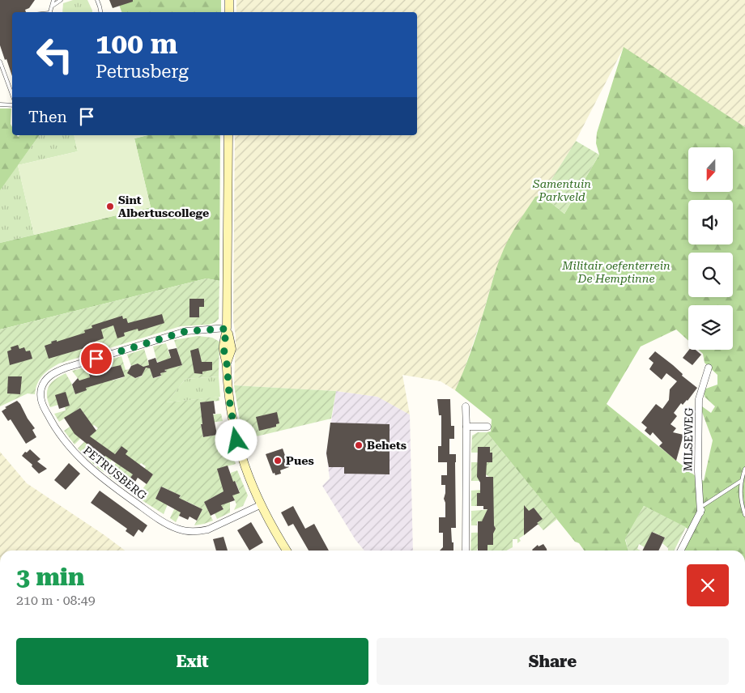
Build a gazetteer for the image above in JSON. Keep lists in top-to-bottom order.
{
  "streets": {
    "street": ["MILSEWEG", "PETRUSBERG"]
  },
  "parks": ["Samentuin Parkveld", "Militair oefenterrein De Hemptinne"],
  "places": ["Sint Albertuscollege", "Behets", "Pues"],
  "north": "bottom",
  "page": {
    "turn": ["100 m", "Petrusberg"],
    "then": "Then",
    "heading": ["3 min", "210 m · 08:49"],
    "buttons": ["Exit", "Share"]
  }
}
